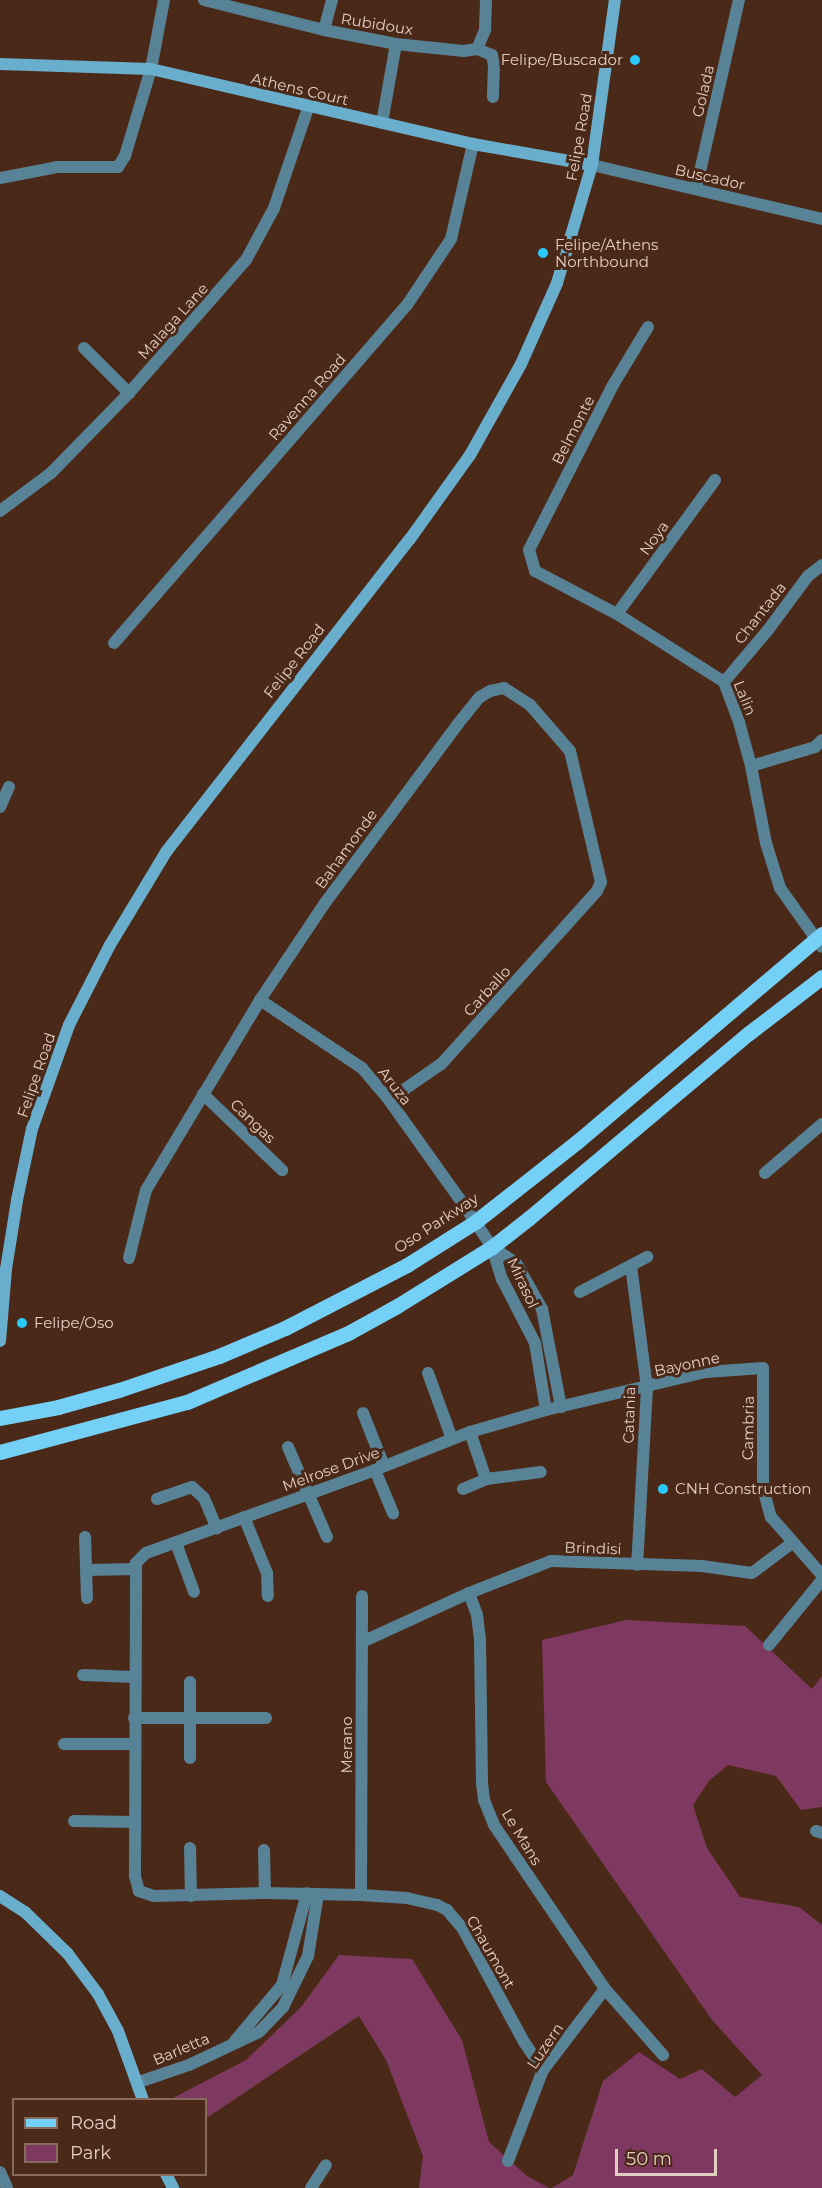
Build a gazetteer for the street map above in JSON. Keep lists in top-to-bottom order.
{
  "streets": {
    "main road": ["Athens Court", "Felipe Road", "Oso Parkway"],
    "street": [
      "Rubidoux",
      "Golada",
      "Buscador",
      "Malaga Lane",
      "Ravenna Road",
      "Belmonte",
      "Noya",
      "Chantada",
      "Lalin",
      "Bahamonde",
      "Carballo",
      "Aruza",
      "Cangas",
      "Mirasol",
      "Bayonne",
      "Catania",
      "Cambria",
      "Melrose Drive",
      "Brindisi",
      "Merano",
      "Le Mans",
      "Chaumont",
      "Luzern",
      "Barletta"
    ]
  },
  "crossings": [
    ["Athens Court", "Felipe Road"],
    ["Athens Court", "Buscador"],
    ["Athens Court", "Malaga Lane"],
    ["Athens Court", "Ravenna Road"],
    ["Golada", "Buscador"],
    ["Felipe Road", "Buscador"],
    ["Belmonte", "Lalin"],
    ["Noya", "Lalin"],
    ["Chantada", "Lalin"],
    ["Lalin", "Oso Parkway"],
    ["Bahamonde", "Carballo"],
    ["Bahamonde", "Aruza"],
    ["Bahamonde", "Cangas"],
    ["Carballo", "Aruza"],
    ["Aruza", "Oso Parkway"],
    ["Aruza", "Mirasol"],
    ["Oso Parkway", "Mirasol"],
    ["Mirasol", "Bayonne"],
    ["Mirasol", "Melrose Drive"],
    ["Bayonne", "Catania"],
    ["Bayonne", "Cambria"],
    ["Bayonne", "Melrose Drive"],
    ["Catania", "Brindisi"],
    ["Cambria", "Brindisi"],
    ["Brindisi", "Merano"],
    ["Brindisi", "Le Mans"],
    ["Merano", "Chaumont"],
    ["Le Mans", "Luzern"],
    ["Chaumont", "Luzern"],
    ["Chaumont", "Barletta"]
  ],
  "places": [
    "Felipe/Buscador",
    "Felipe/Athens Northbound",
    "Felipe/Oso",
    "CNH Construction"
  ],
  "legend": ["Road", "Park"],
  "scale_bar": "50 m"
}
